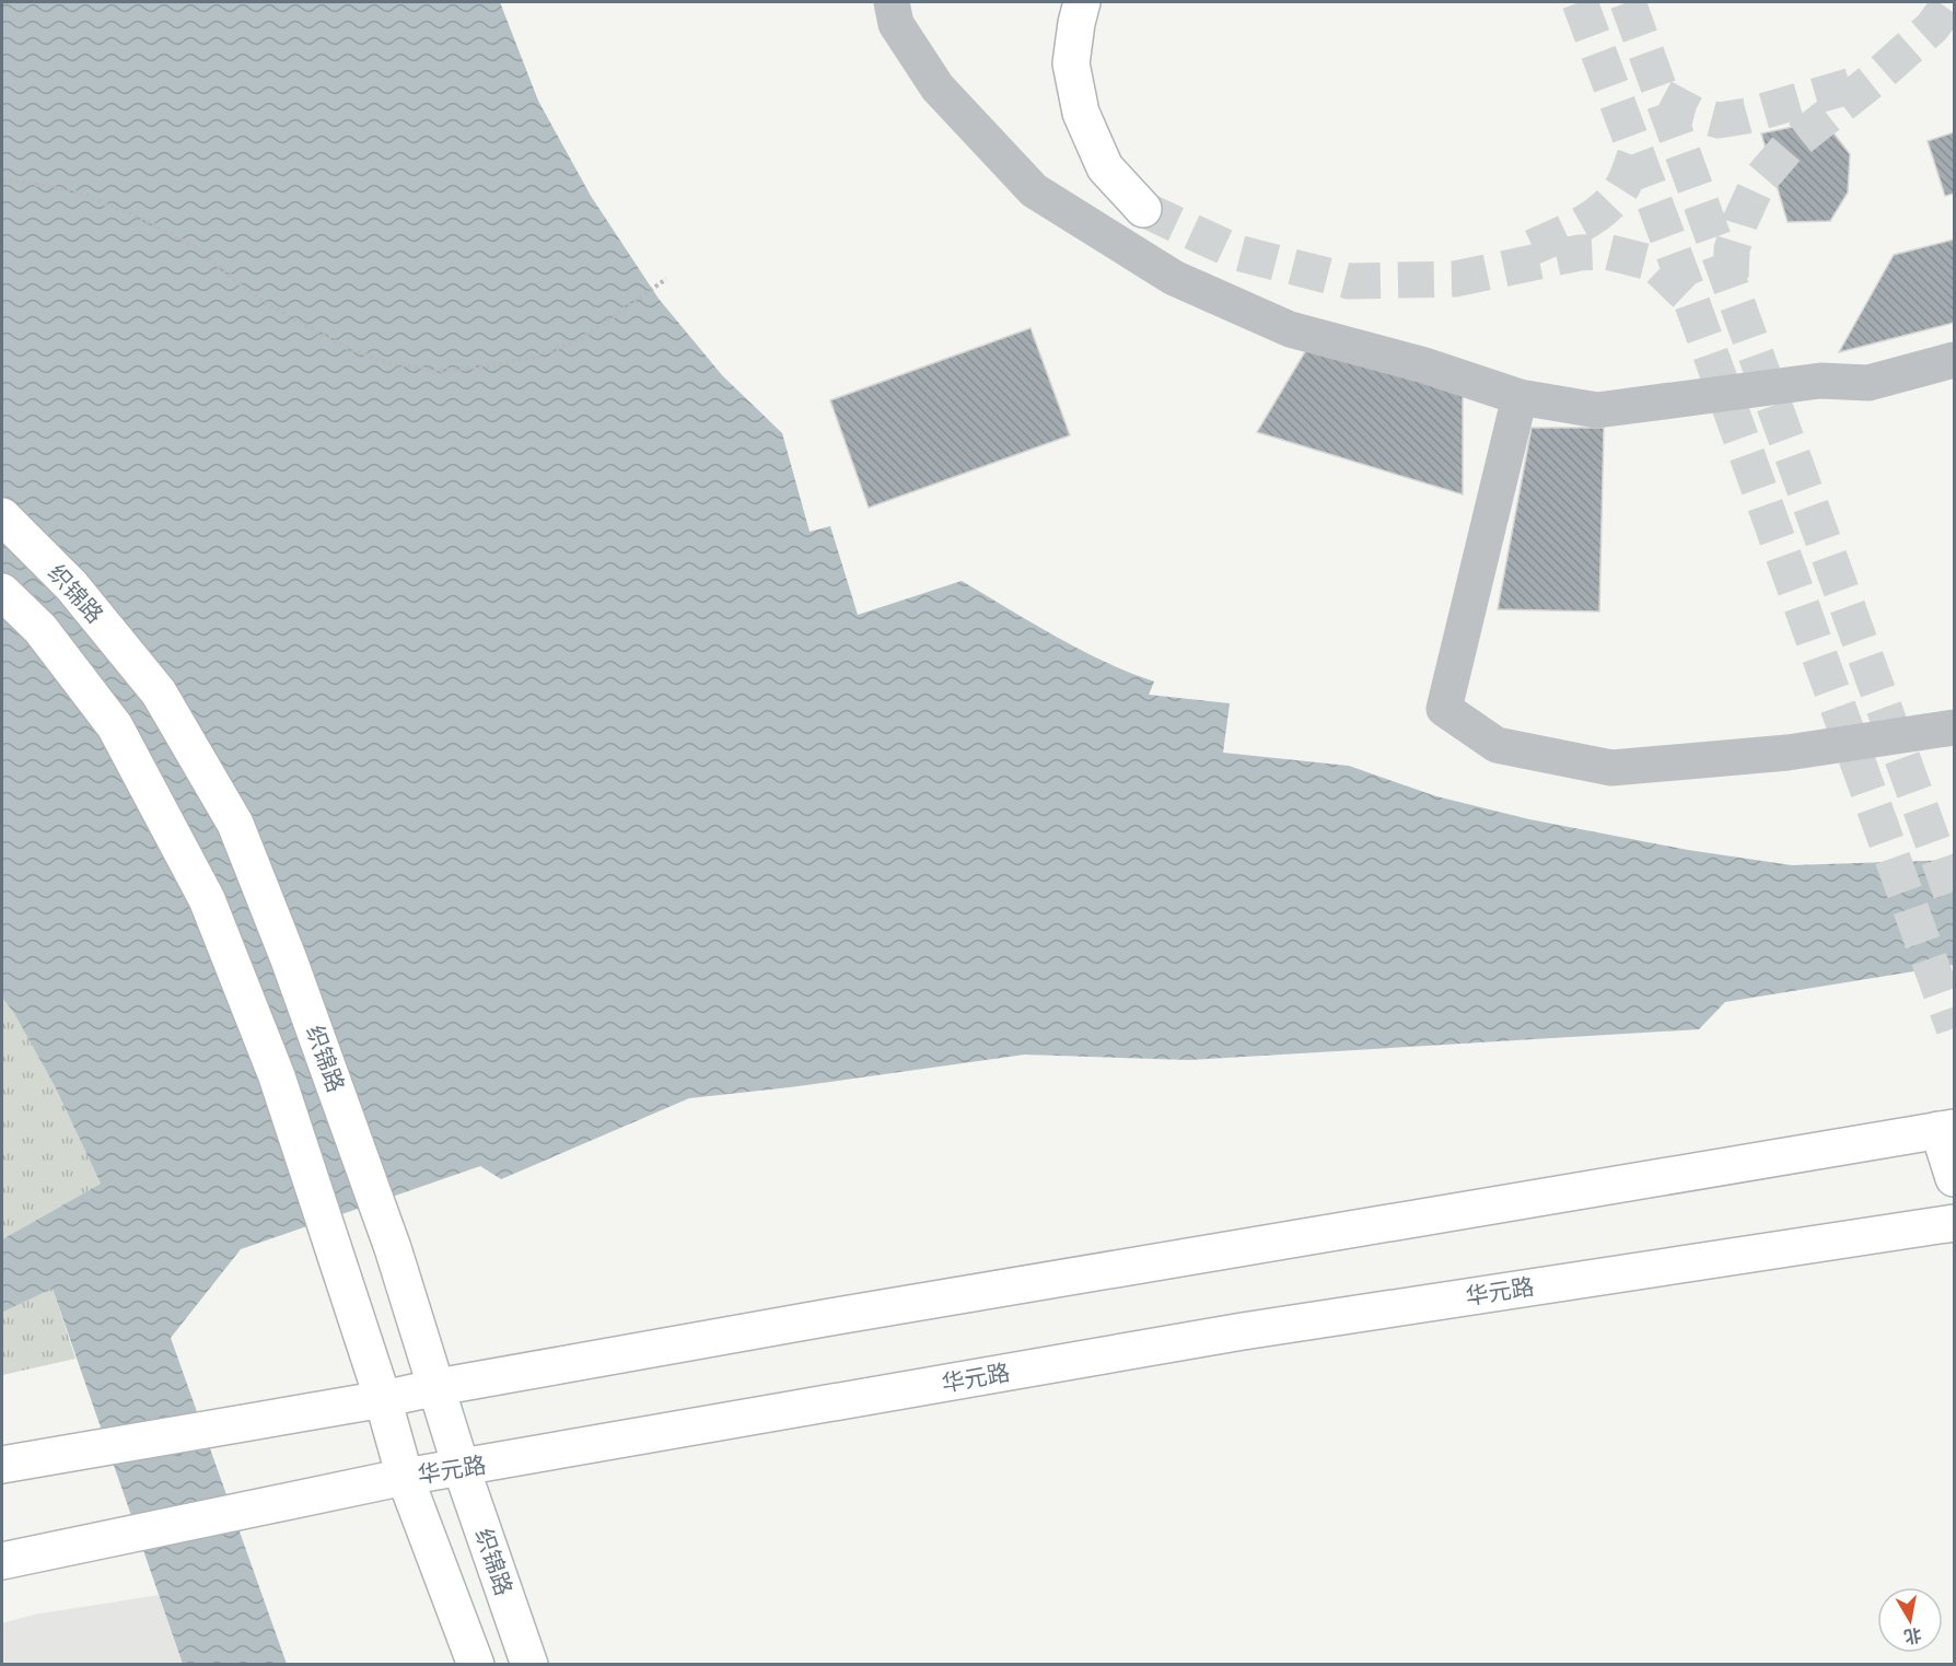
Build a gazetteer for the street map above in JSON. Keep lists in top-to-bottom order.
{
  "streets": {
    "main road": ["织锦路", "华元路"]
  },
  "crossings": [
    ["织锦路", "华元路"]
  ],
  "north": "bottom"
}
